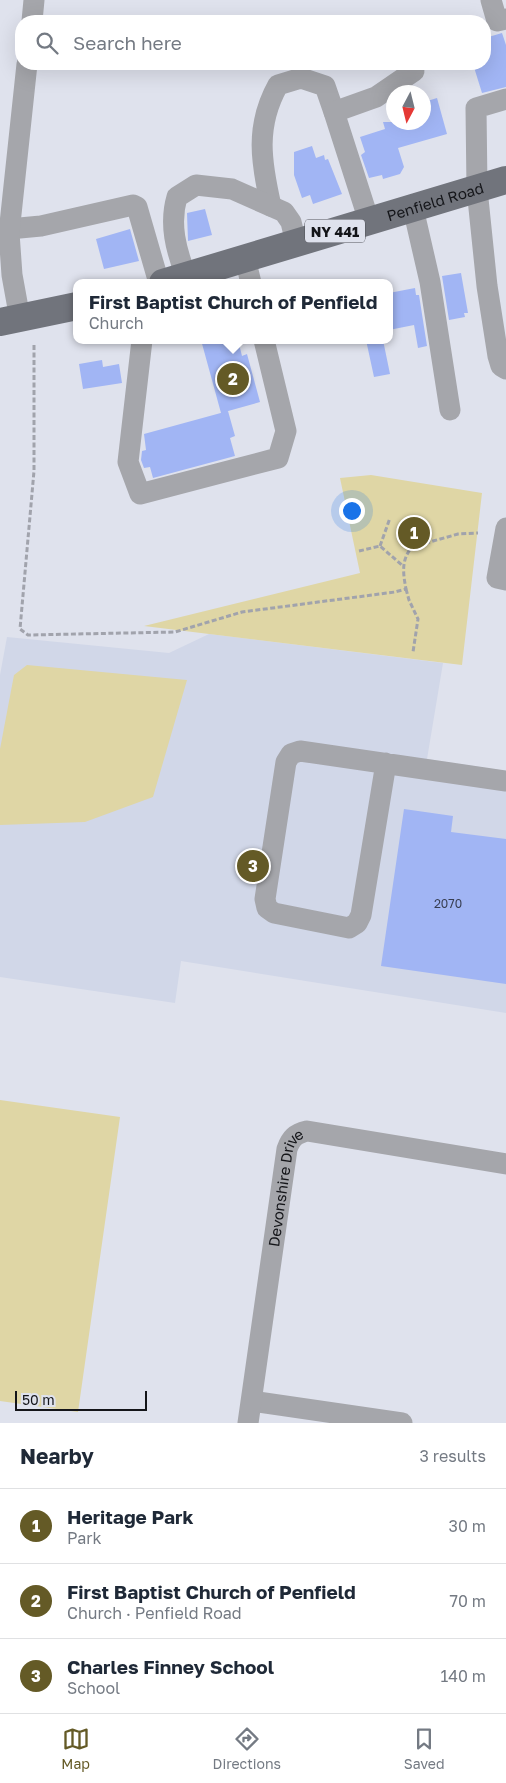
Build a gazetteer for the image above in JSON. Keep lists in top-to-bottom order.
{
  "streets": {
    "main road": ["Penfield Road", "NY 441"],
    "street": ["Devonshire Drive"]
  },
  "house_numbers": ["2070"],
  "scale_bar": "50 m",
  "north": "bottom",
  "page": {
    "search": "Search here",
    "popup": ["First Baptist Church of Penfield", "Church"],
    "pins": ["2", "1", "3"],
    "scale": "50 m",
    "heading": ["Nearby", "3 results"],
    "list": [
      {
        "mark": "1",
        "name": "Heritage Park",
        "note": "Park",
        "value": "30 m"
      },
      {
        "mark": "2",
        "name": "First Baptist Church of Penfield",
        "note": "Church · Penfield Road",
        "value": "70 m"
      },
      {
        "mark": "3",
        "name": "Charles Finney School",
        "note": "School",
        "value": "140 m"
      }
    ],
    "nav": ["Map", "Directions", "Saved"]
  }
}
